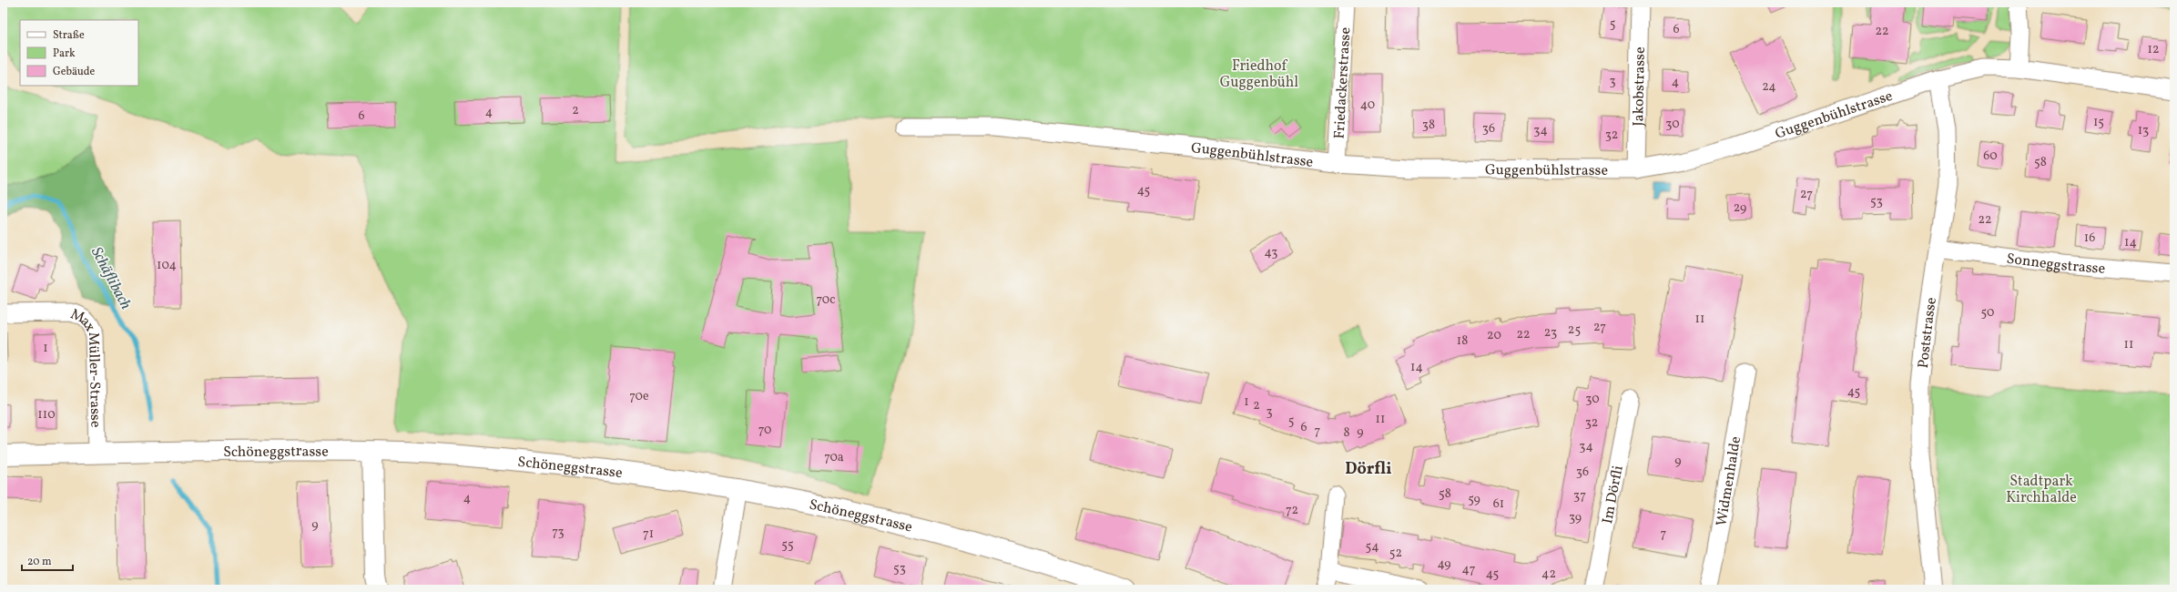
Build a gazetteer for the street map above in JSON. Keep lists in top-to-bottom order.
{
  "streets": {
    "street": [
      "Friedackerstrasse",
      "Jakobstrasse",
      "Guggenbühlstrasse",
      "Sonneggstrasse",
      "Poststrasse",
      "Max Müller-Strasse",
      "Schöneggstrasse",
      "Widmenhalde",
      "Im Dörfli"
    ]
  },
  "crossings": [
    ["Friedackerstrasse", "Guggenbühlstrasse"],
    ["Jakobstrasse", "Guggenbühlstrasse"],
    ["Guggenbühlstrasse", "Poststrasse"],
    ["Sonneggstrasse", "Poststrasse"],
    ["Max Müller-Strasse", "Schöneggstrasse"]
  ],
  "districts": ["Dörfli"],
  "water": ["Schäflibach"],
  "parks": ["Friedhof Guggenbühl", "Stadtpark Kirchhalde"],
  "house_numbers": [
    "5",
    "6",
    "22",
    "12",
    "3",
    "4",
    "24",
    "40",
    "2",
    "4",
    "6",
    "15",
    "30",
    "38",
    "36",
    "34",
    "13",
    "32",
    "60",
    "58",
    "45",
    "27",
    "53",
    "29",
    "22",
    "16",
    "14",
    "43",
    "104",
    "70c",
    "50",
    "11",
    "27",
    "25",
    "23",
    "22",
    "20",
    "18",
    "11",
    "1",
    "14",
    "45",
    "70e",
    "30",
    "1",
    "2",
    "3",
    "110",
    "11",
    "5",
    "32",
    "6",
    "70",
    "7",
    "9",
    "8",
    "34",
    "70a",
    "9",
    "36",
    "58",
    "37",
    "4",
    "59",
    "61",
    "72",
    "39",
    "9",
    "73",
    "71",
    "7",
    "55",
    "54",
    "52",
    "49",
    "53",
    "47",
    "45",
    "42"
  ],
  "legend": ["Straße", "Park", "Gebäude"],
  "scale_bar": "20 m"
}
